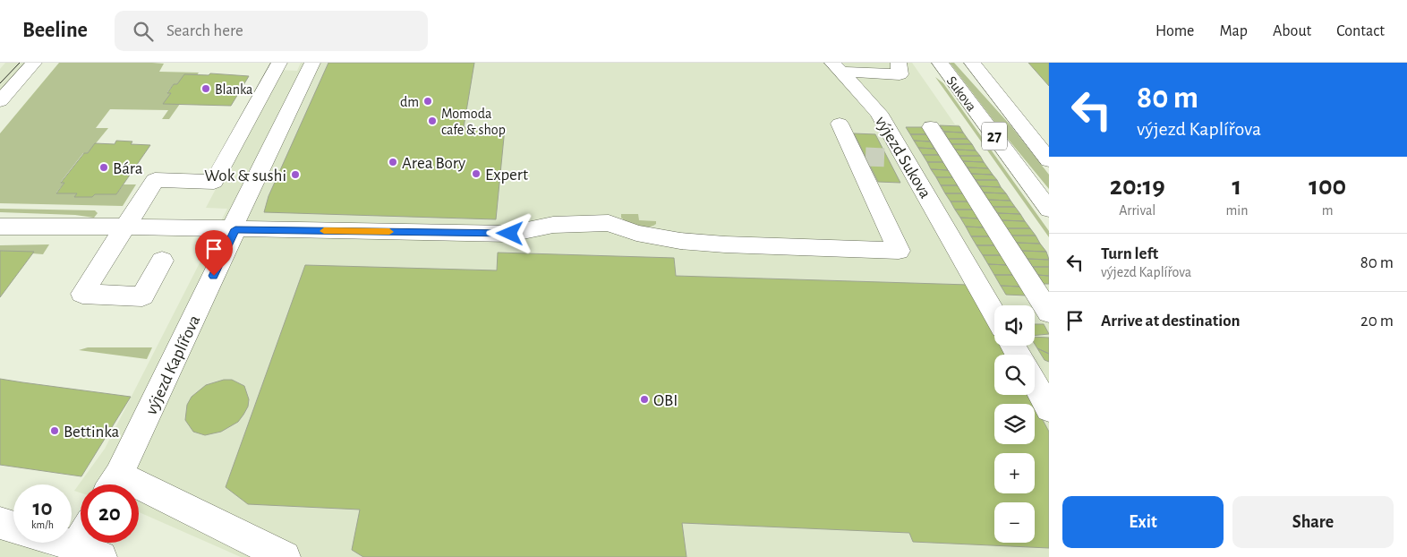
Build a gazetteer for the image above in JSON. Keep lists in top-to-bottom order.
{
  "streets": {
    "street": [
      "Sukova",
      "27",
      "výjezd Sukova",
      "výjezd Kaplířova"
    ]
  },
  "places": [
    "Blanka",
    "dm",
    "Momoda cafe & shop",
    "Area Bory",
    "Bára",
    "Expert",
    "Wok & sushi",
    "OBI",
    "Bettinka"
  ],
  "page": {
    "header": "Beeline",
    "search": "Search here",
    "nav": [
      "Home",
      "Map",
      "About",
      "Contact"
    ],
    "turn": ["80 m", "výjezd Kaplířova"],
    "eta": [
      "20:19",
      "Arrival",
      "1",
      "min",
      "100",
      "m"
    ],
    "list": [
      {
        "name": "Turn left",
        "note": "výjezd Kaplířova",
        "value": "80 m"
      },
      {
        "name": "Arrive at destination",
        "value": "20 m"
      }
    ],
    "map_buttons": ["+", "−"],
    "speed": "10 km/h",
    "limit": "20",
    "buttons": ["Exit", "Share"]
  }
}
